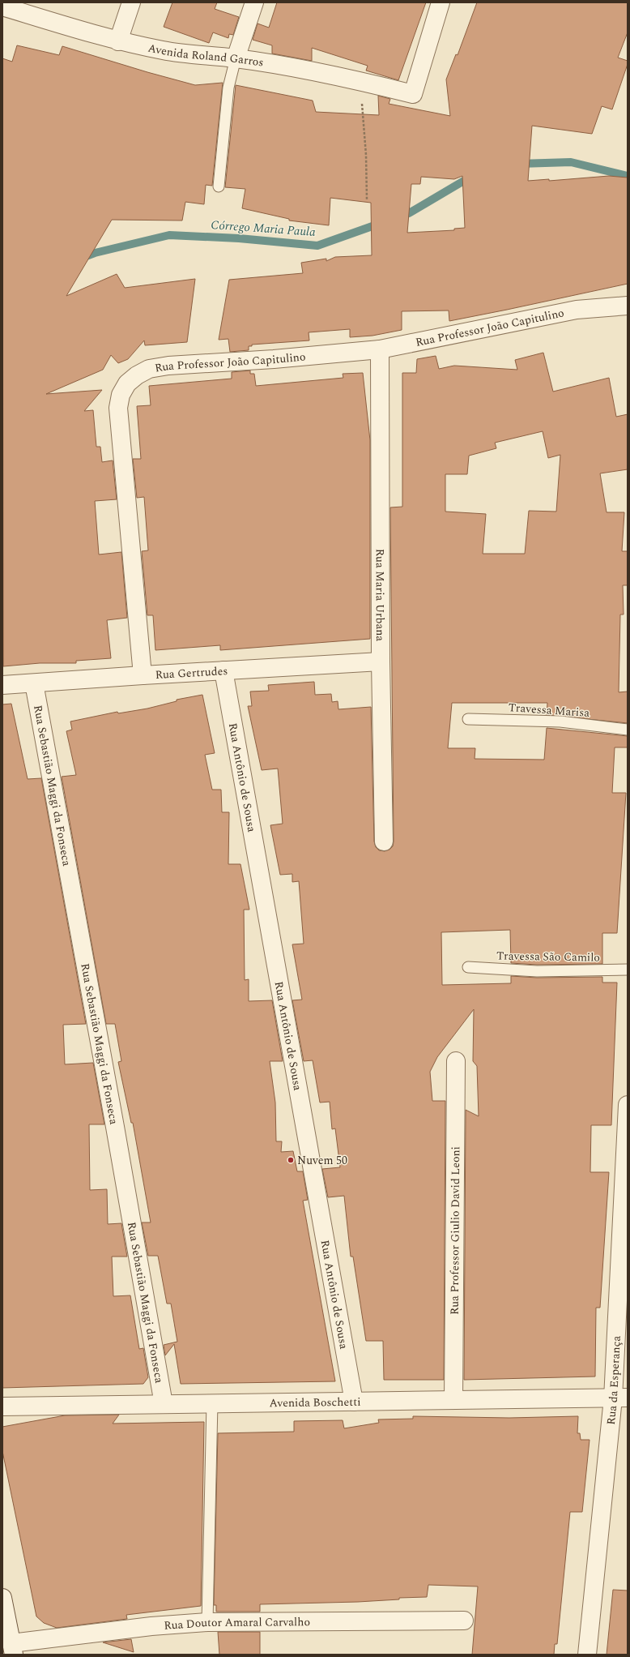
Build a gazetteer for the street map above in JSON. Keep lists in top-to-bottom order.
{
  "streets": {
    "street": [
      "Avenida Roland Garros",
      "Rua Professor João Capitulino",
      "Rua Maria Urbana",
      "Rua Gertrudes",
      "Rua Antônio de Sousa",
      "Rua Sebastião Maggi da Fonseca",
      "Rua Professor Giulio David Leoni",
      "Rua da Esperança",
      "Avenida Boschetti",
      "Rua Doutor Amaral Carvalho"
    ],
    "lane": ["Travessa Marisa", "Travessa São Camilo"]
  },
  "crossings": [
    ["Rua Professor João Capitulino", "Rua Maria Urbana"],
    ["Rua Professor João Capitulino", "Rua Gertrudes"],
    ["Rua Maria Urbana", "Rua Gertrudes"],
    ["Rua Gertrudes", "Rua Antônio de Sousa"],
    ["Rua Gertrudes", "Rua Sebastião Maggi da Fonseca"],
    ["Rua Antônio de Sousa", "Avenida Boschetti"],
    ["Rua Sebastião Maggi da Fonseca", "Avenida Boschetti"],
    ["Rua Professor Giulio David Leoni", "Avenida Boschetti"],
    ["Rua da Esperança", "Avenida Boschetti"]
  ],
  "water": ["Córrego Maria Paula"],
  "places": ["Nuvem 50"]
}
